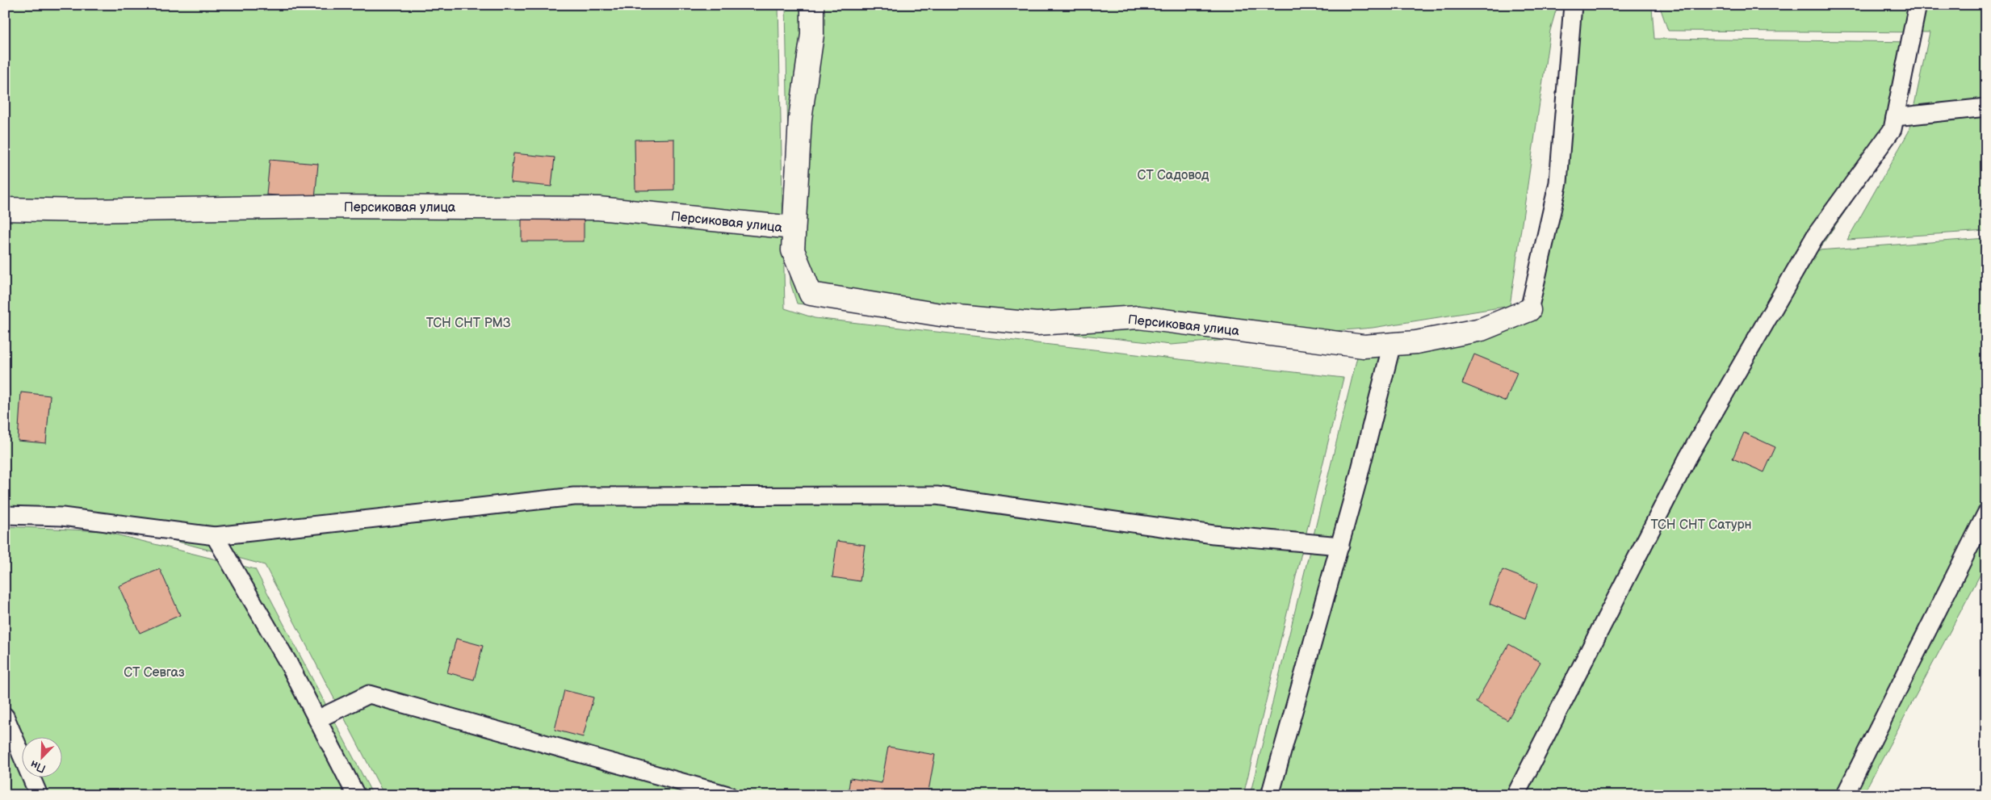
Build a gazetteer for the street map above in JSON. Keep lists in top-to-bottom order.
{
  "streets": {
    "street": ["Персиковая улица"]
  },
  "parks": [
    "СТ Садовод",
    "ТСН СНТ РМЗ",
    "ТСН СНТ Сатурн",
    "СТ Севгаз"
  ],
  "north": "bottom left"
}
